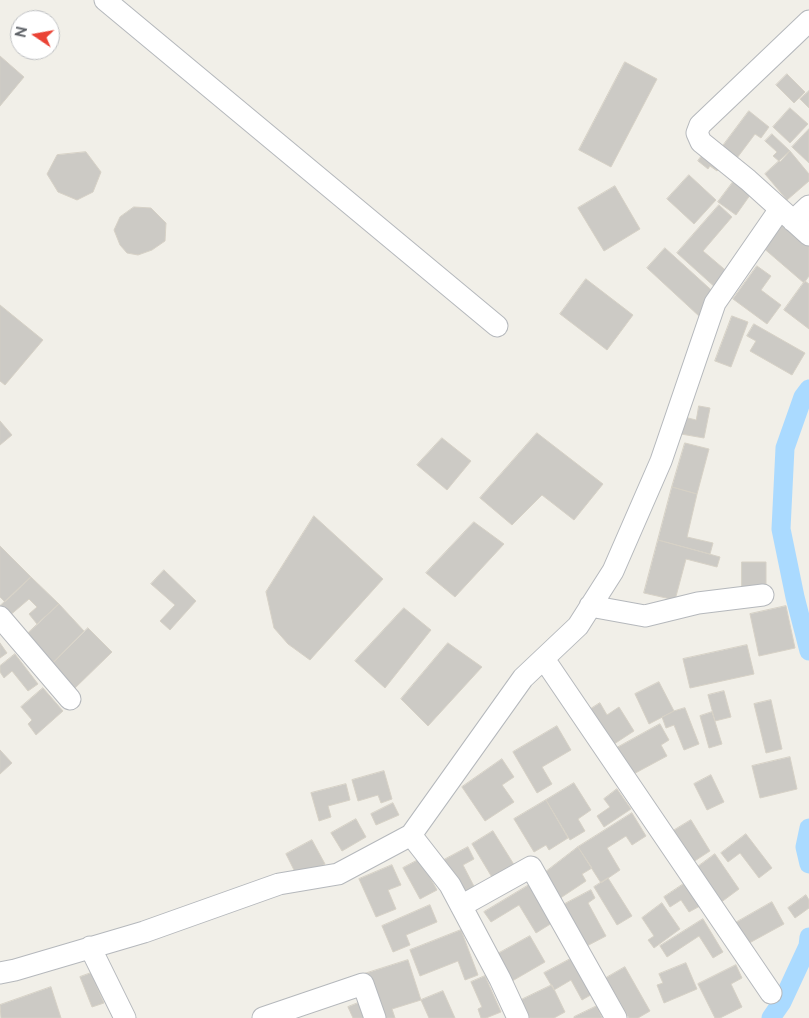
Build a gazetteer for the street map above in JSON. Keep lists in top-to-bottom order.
{
  "north": "left"
}
